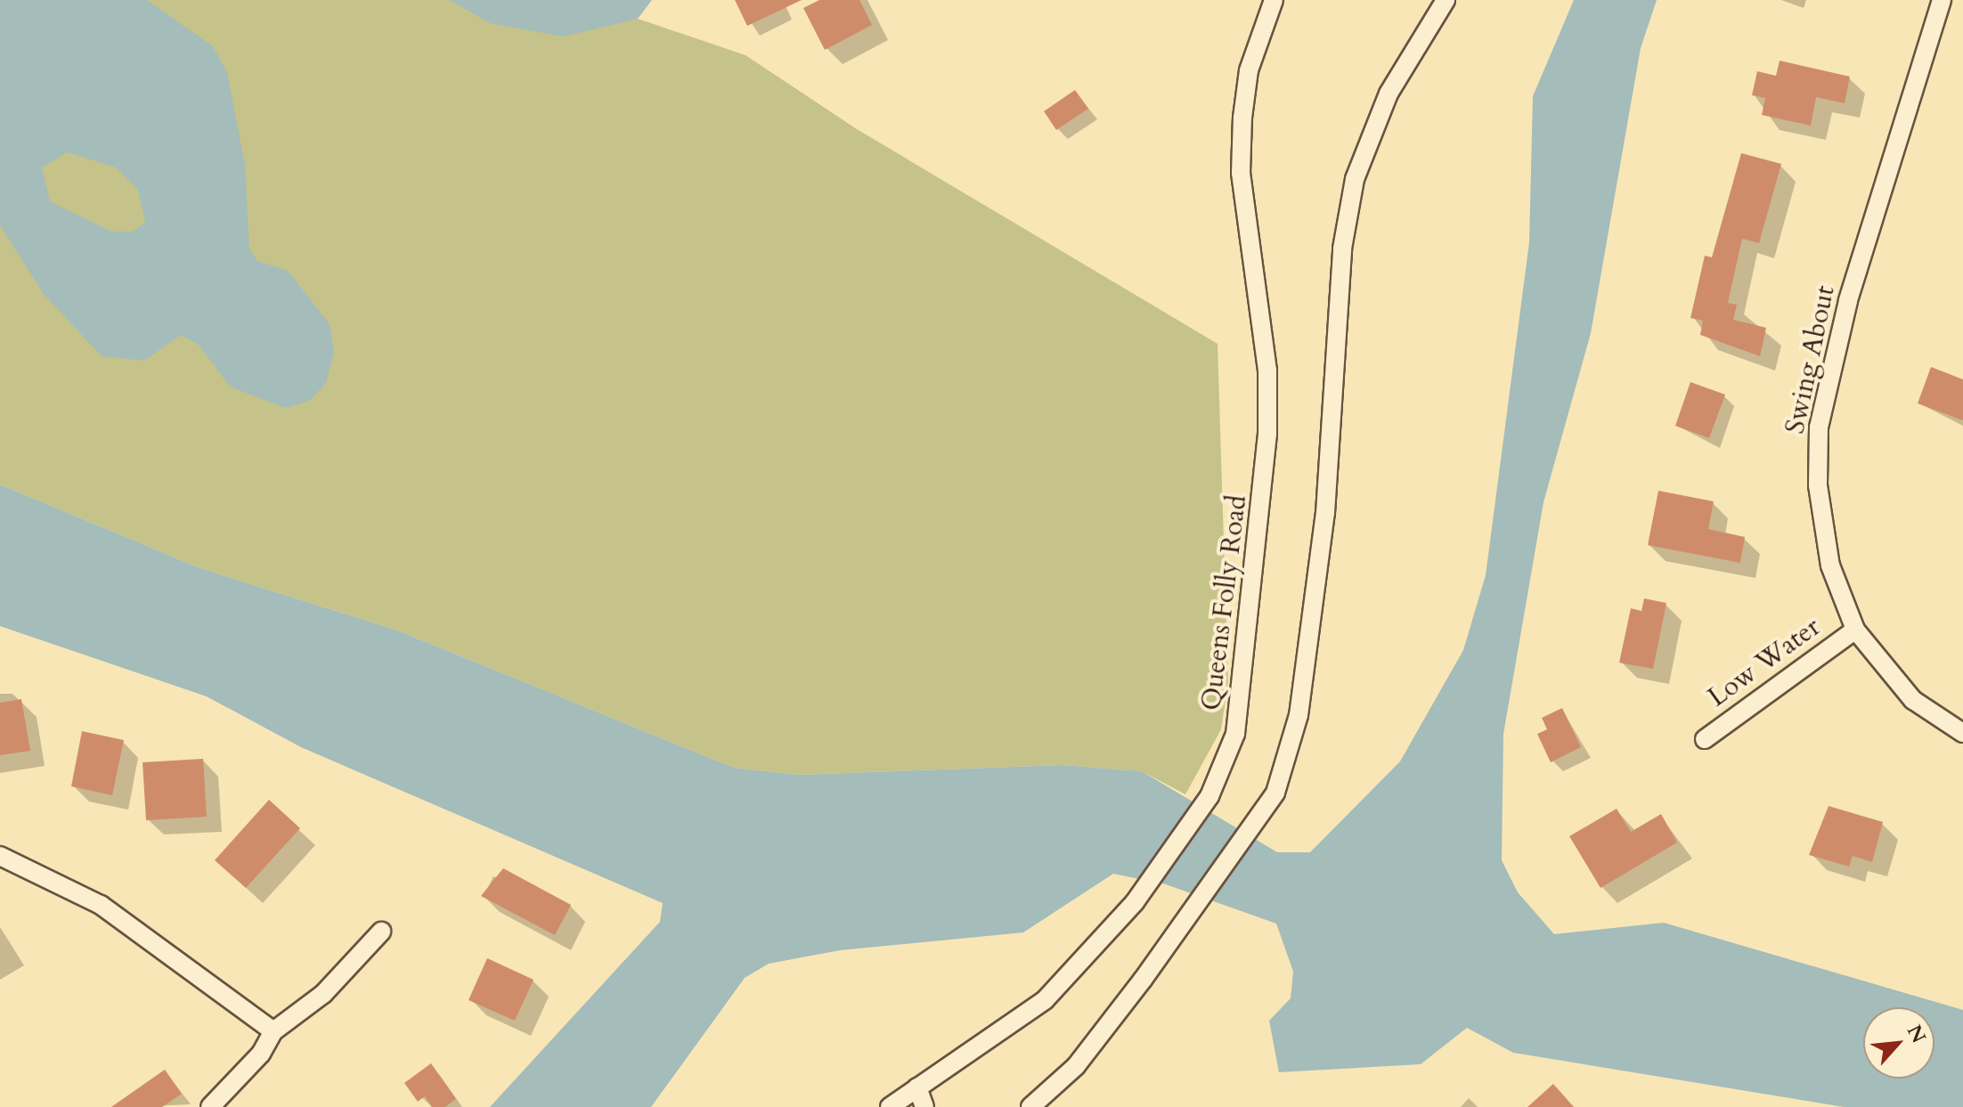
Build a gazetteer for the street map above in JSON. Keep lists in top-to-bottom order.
{
  "streets": {
    "street": ["Swing About", "Queens Folly Road", "Low Water"]
  },
  "crossings": [
    ["Swing About", "Low Water"]
  ],
  "north": "top right"
}
